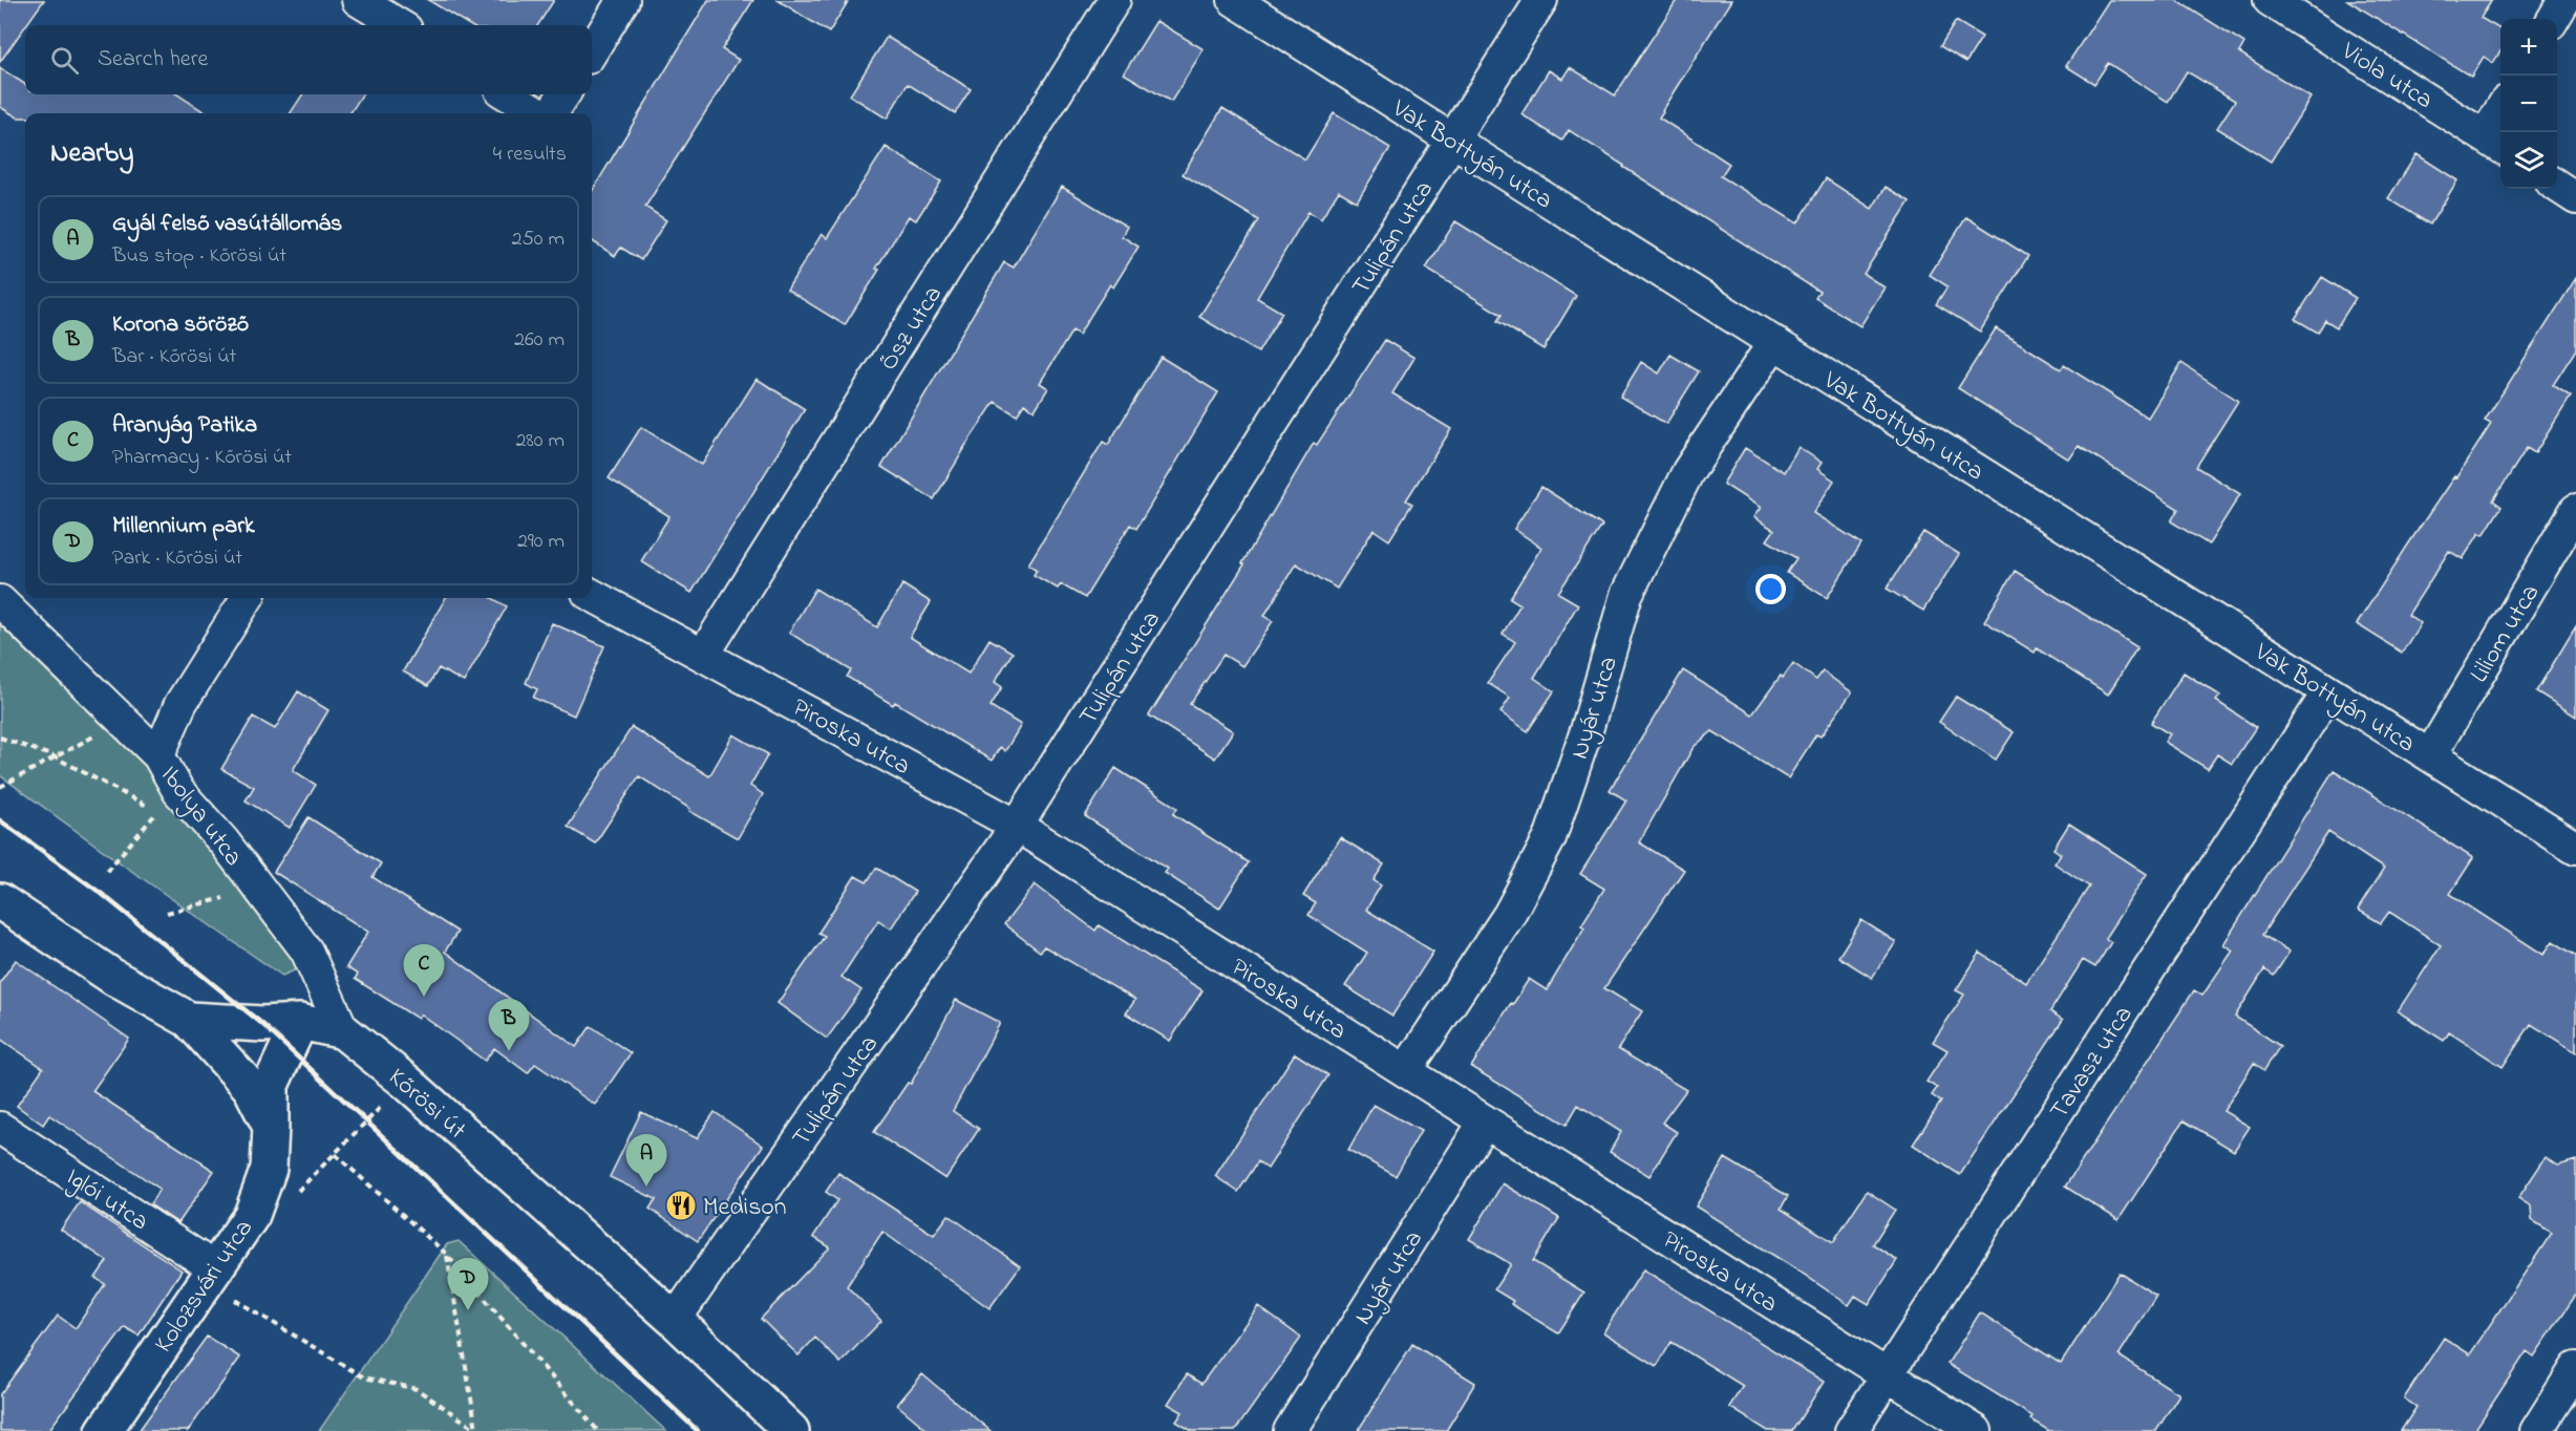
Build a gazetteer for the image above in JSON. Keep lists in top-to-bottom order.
{
  "streets": {
    "main road": ["Kőrösi út", "Kolozsvári utca"],
    "street": [
      "Viola utca",
      "Vak Bottyán utca",
      "Tulipán utca",
      "Ősz utca",
      "Liliom utca",
      "Nyár utca",
      "Piroska utca",
      "Ibolya utca",
      "Tavasz utca",
      "Iglói utca"
    ]
  },
  "crossings": [
    ["Vak Bottyán utca", "Tulipán utca"],
    ["Vak Bottyán utca", "Liliom utca"],
    ["Vak Bottyán utca", "Nyár utca"],
    ["Vak Bottyán utca", "Tavasz utca"],
    ["Tulipán utca", "Piroska utca"],
    ["Tulipán utca", "Kőrösi út"],
    ["Ősz utca", "Piroska utca"],
    ["Nyár utca", "Piroska utca"],
    ["Piroska utca", "Tavasz utca"],
    ["Ibolya utca", "Kőrösi út"],
    ["Kőrösi út", "Kolozsvári utca"],
    ["Iglói utca", "Kolozsvári utca"]
  ],
  "places": {
    "restaurant": ["Medison"]
  },
  "page": {
    "map_buttons": ["+", "−"],
    "search": "Search here",
    "heading": ["Nearby", "4 results"],
    "list": [
      {
        "mark": "A",
        "name": "Gyál felső vasútállomás",
        "note": "Bus stop · Kőrösi út",
        "value": "250 m"
      },
      {
        "mark": "B",
        "name": "Korona söröző",
        "note": "Bar · Kőrösi út",
        "value": "260 m"
      },
      {
        "mark": "C",
        "name": "Aranyág Patika",
        "note": "Pharmacy · Kőrösi út",
        "value": "280 m"
      },
      {
        "mark": "D",
        "name": "Millennium park",
        "note": "Park · Kőrösi út",
        "value": "290 m"
      }
    ],
    "pins": [
      "C",
      "B",
      "A",
      "D"
    ]
  }
}
